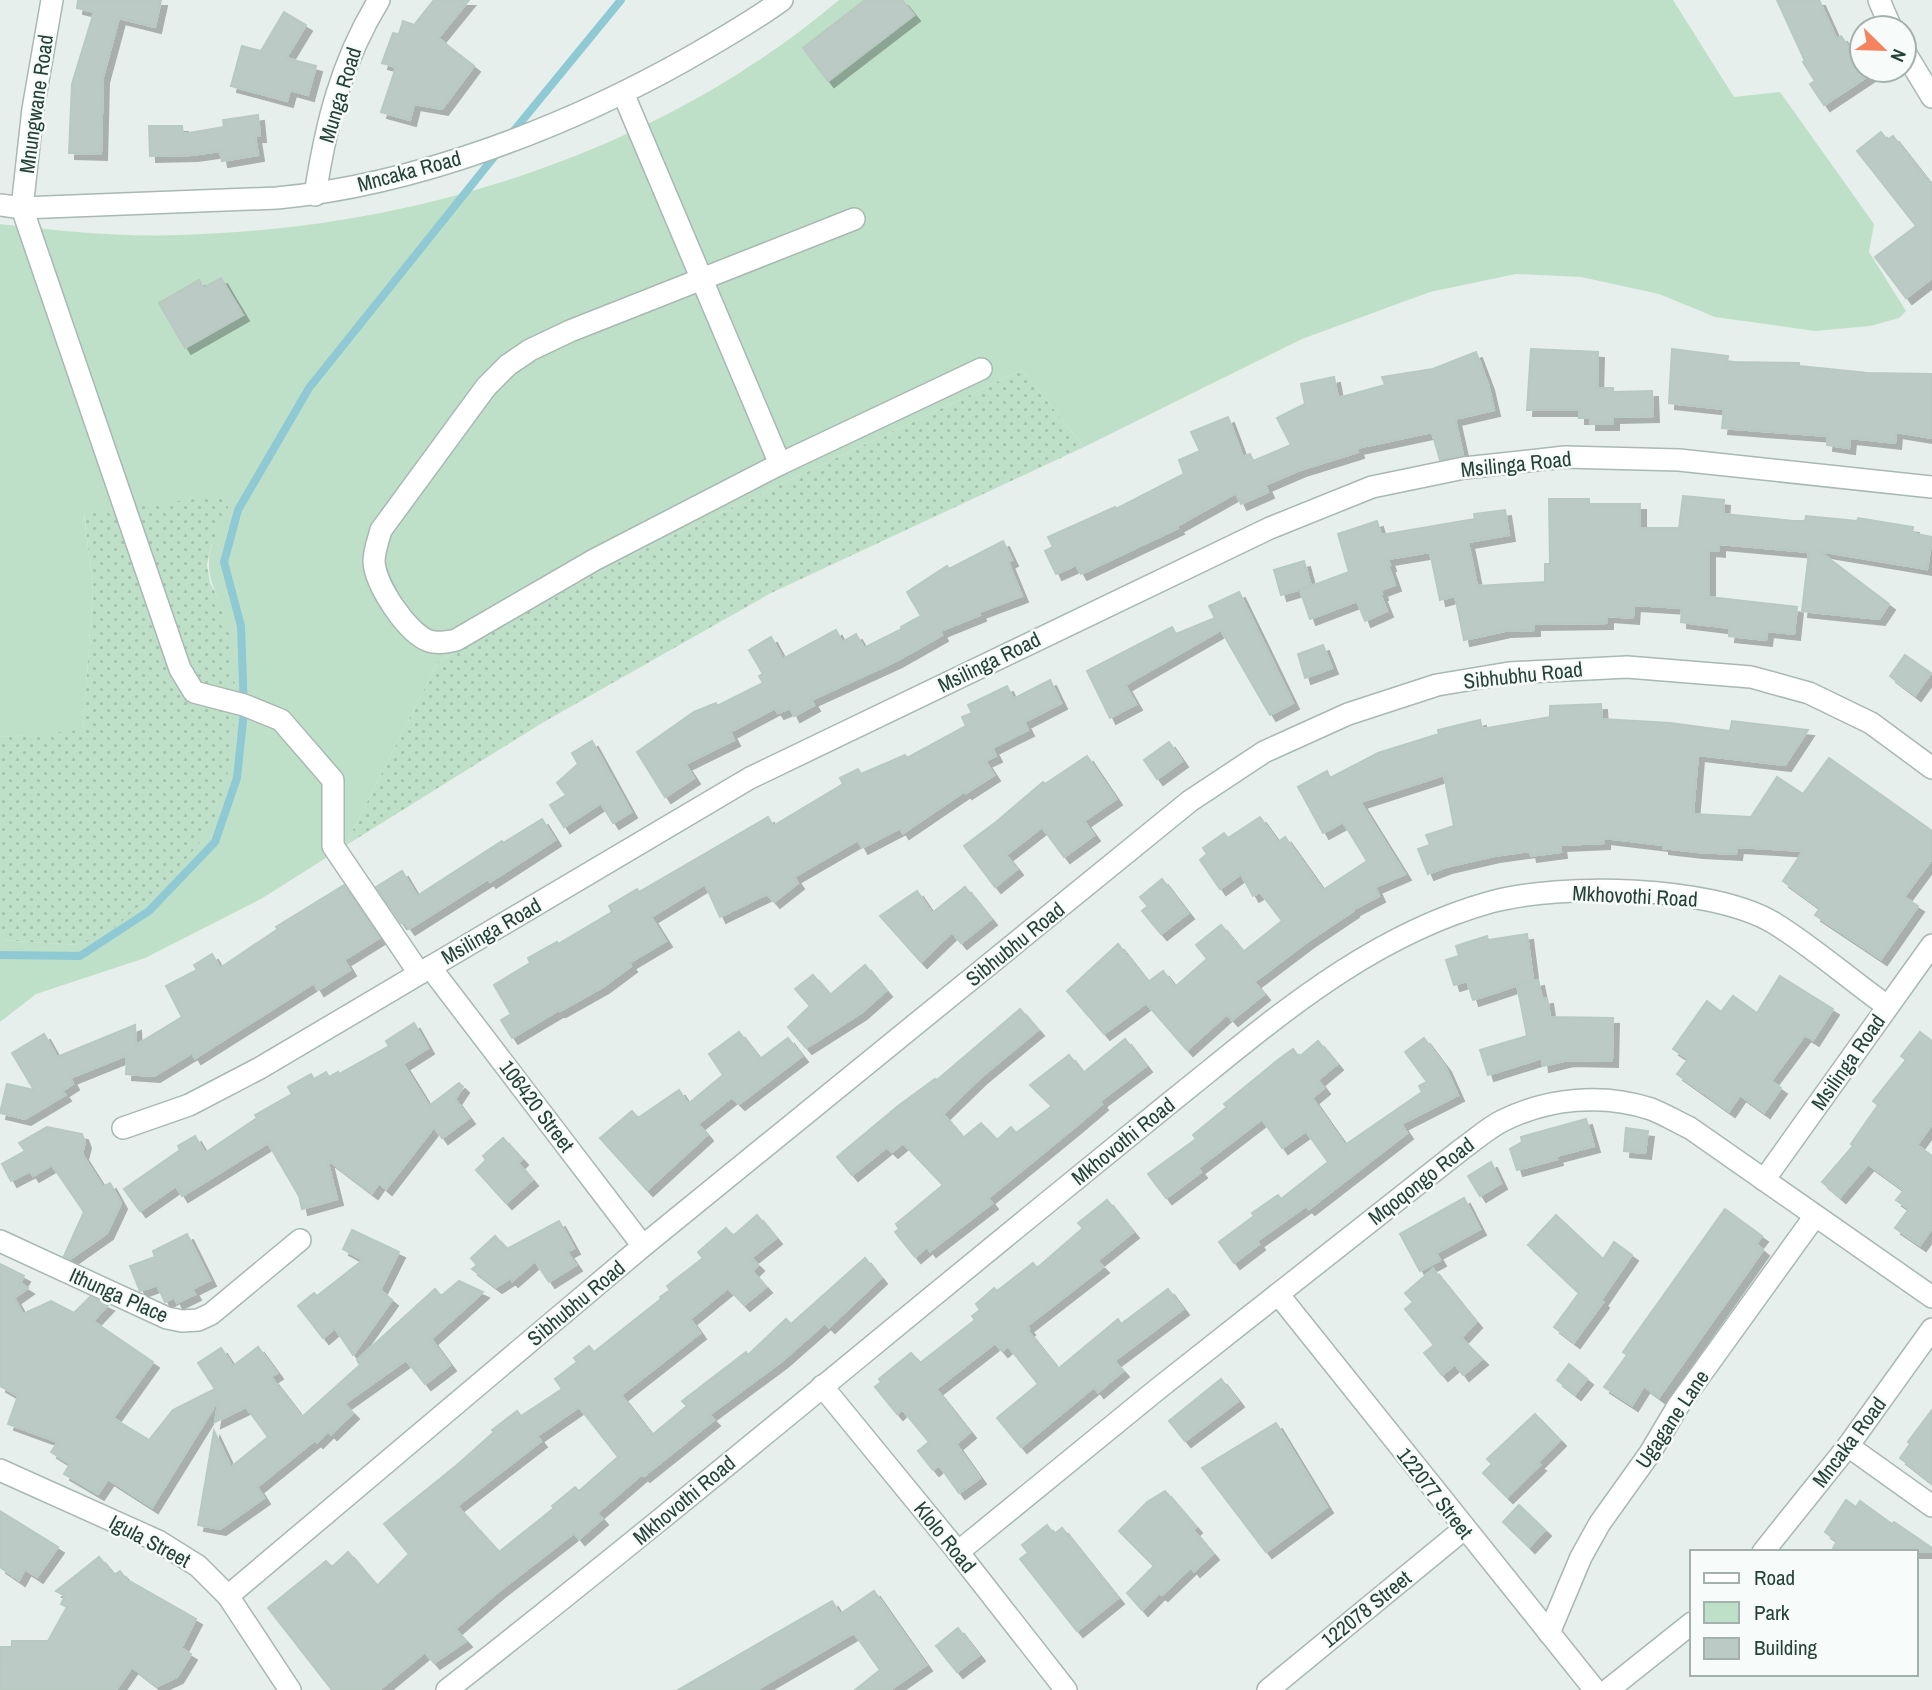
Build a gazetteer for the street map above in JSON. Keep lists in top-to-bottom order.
{
  "streets": {
    "street": [
      "Munga Road",
      "Mnungwane Road",
      "Mncaka Road",
      "Msilinga Road",
      "Sibhubhu Road",
      "Mkhovothi Road",
      "106420 Street",
      "Mqoqongo Road",
      "Ithunga Place",
      "Ugagane Lane",
      "122077 Street",
      "Klolo Road",
      "Igula Street",
      "122078 Street"
    ]
  },
  "crossings": [
    ["Munga Road", "Mncaka Road"],
    ["Mnungwane Road", "Mncaka Road"],
    ["Mnungwane Road", "106420 Street"],
    ["Mncaka Road", "106420 Street"],
    ["Msilinga Road", "Mkhovothi Road"],
    ["Msilinga Road", "106420 Street"],
    ["Msilinga Road", "Mqoqongo Road"],
    ["Sibhubhu Road", "106420 Street"],
    ["Sibhubhu Road", "Igula Street"],
    ["Mkhovothi Road", "Klolo Road"],
    ["Mqoqongo Road", "Ugagane Lane"],
    ["Mqoqongo Road", "122077 Street"],
    ["Mqoqongo Road", "Klolo Road"],
    ["Ugagane Lane", "122077 Street"],
    ["122077 Street", "122078 Street"]
  ],
  "legend": ["Road", "Park", "Building"],
  "north": "bottom right"
}
